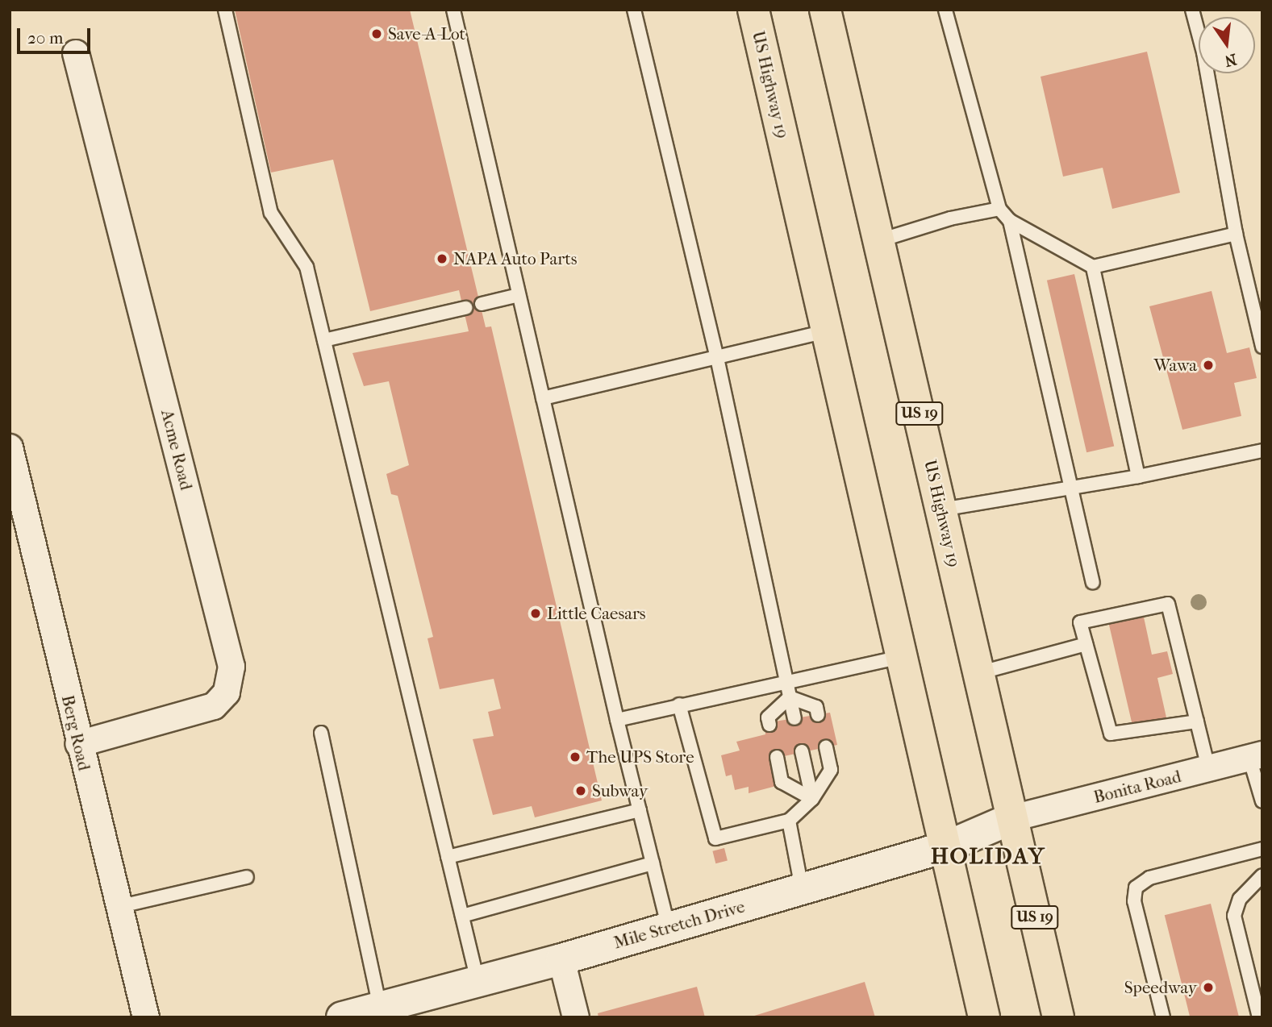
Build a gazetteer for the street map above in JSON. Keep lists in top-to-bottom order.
{
  "streets": {
    "highway": ["US Highway 19", "US 19"],
    "street": [
      "Acme Road",
      "Berg Road",
      "Bonita Road",
      "Mile Stretch Drive"
    ]
  },
  "crossings": [
    ["US Highway 19", "Bonita Road"],
    ["US Highway 19", "Mile Stretch Drive"],
    ["Acme Road", "Berg Road"],
    ["Bonita Road", "Mile Stretch Drive"]
  ],
  "districts": ["HOLIDAY"],
  "places": [
    "Save-A-Lot",
    "NAPA Auto Parts",
    "Wawa",
    "Little Caesars",
    "The UPS Store",
    "Subway",
    "Speedway"
  ],
  "scale_bar": "20 m",
  "north": "bottom"
}
